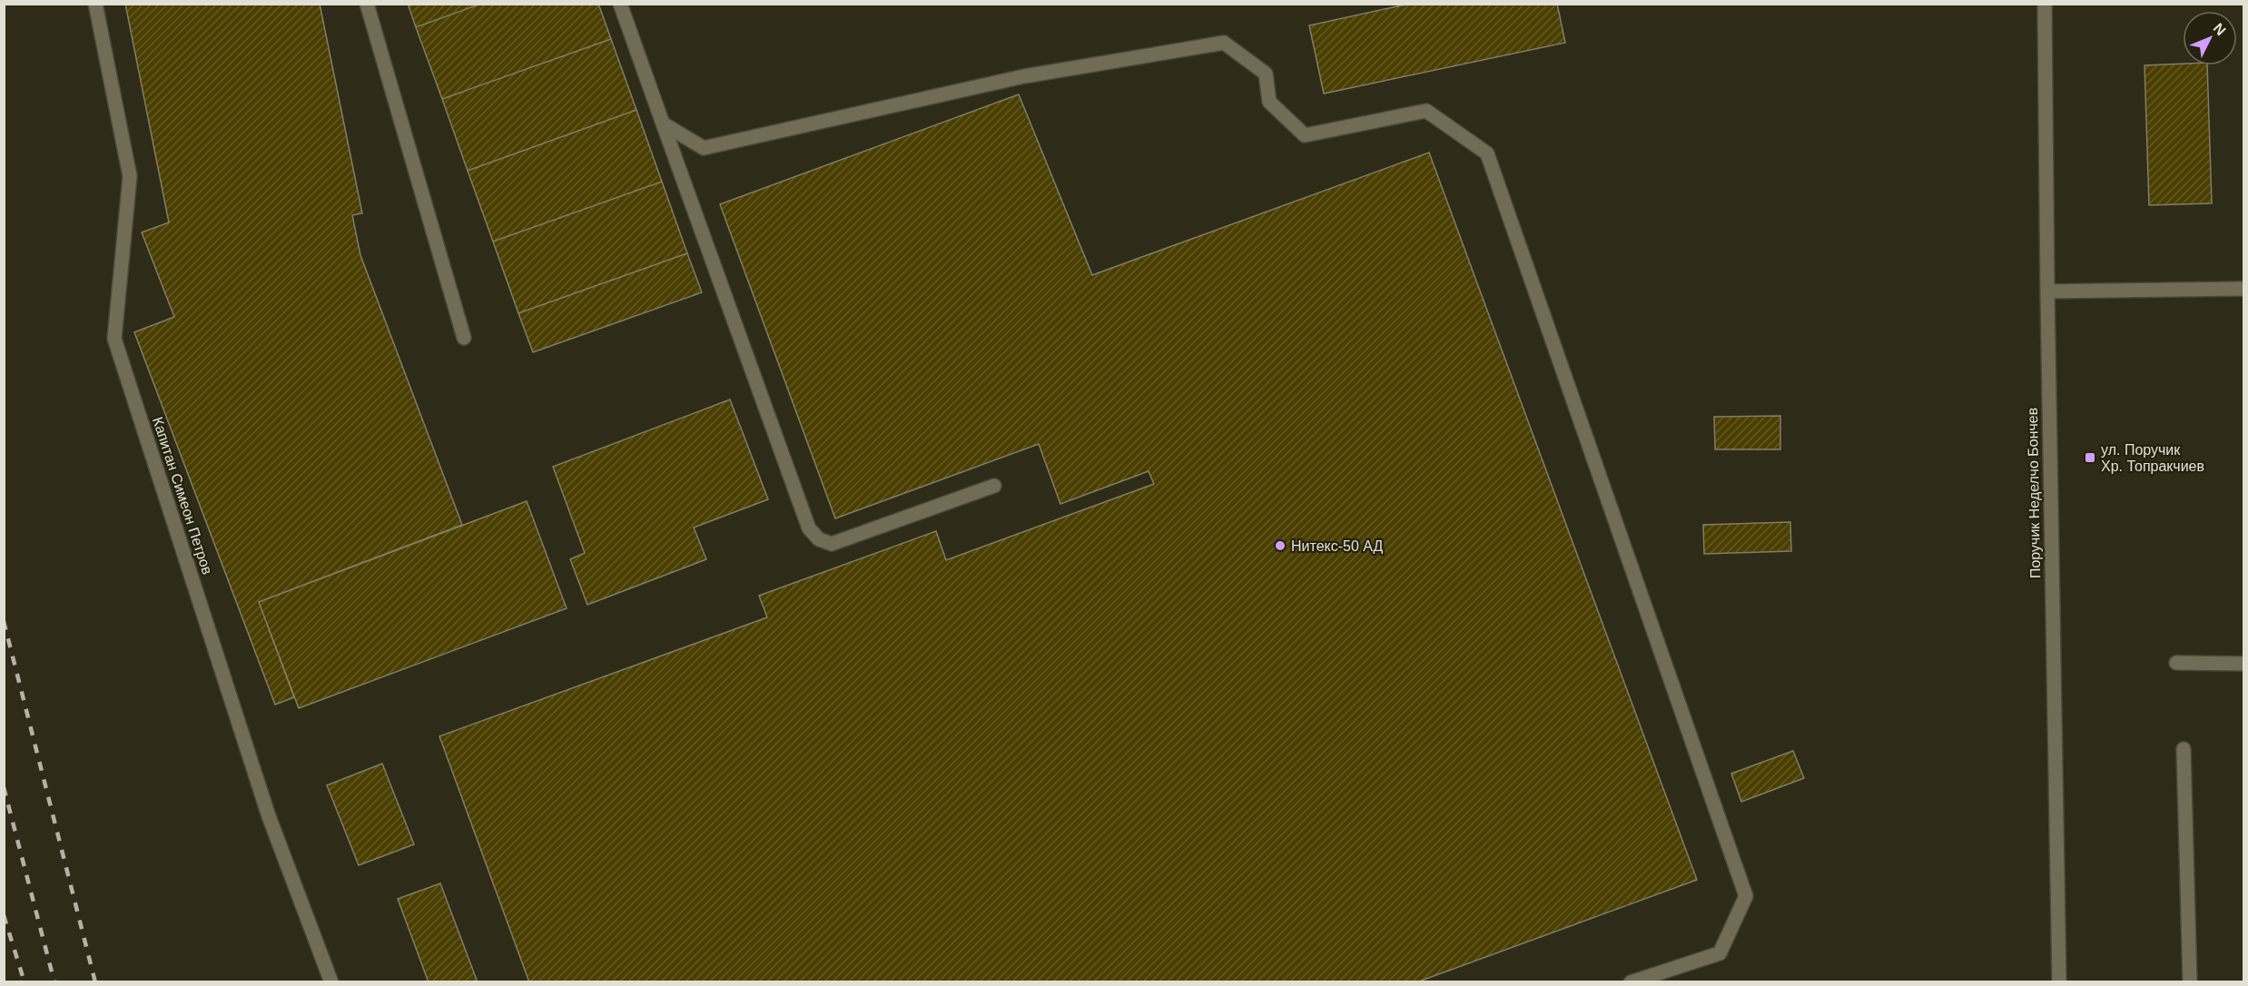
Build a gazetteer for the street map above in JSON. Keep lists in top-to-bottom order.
{
  "streets": {
    "street": ["Поручик Неделчо Бончев", "Капитан Симеон Петров"]
  },
  "places": {
    "transit": ["ул. Поручик Хр. Топракчиев"],
    "other": ["Нитекс-50 АД"]
  },
  "north": "top right"
}
